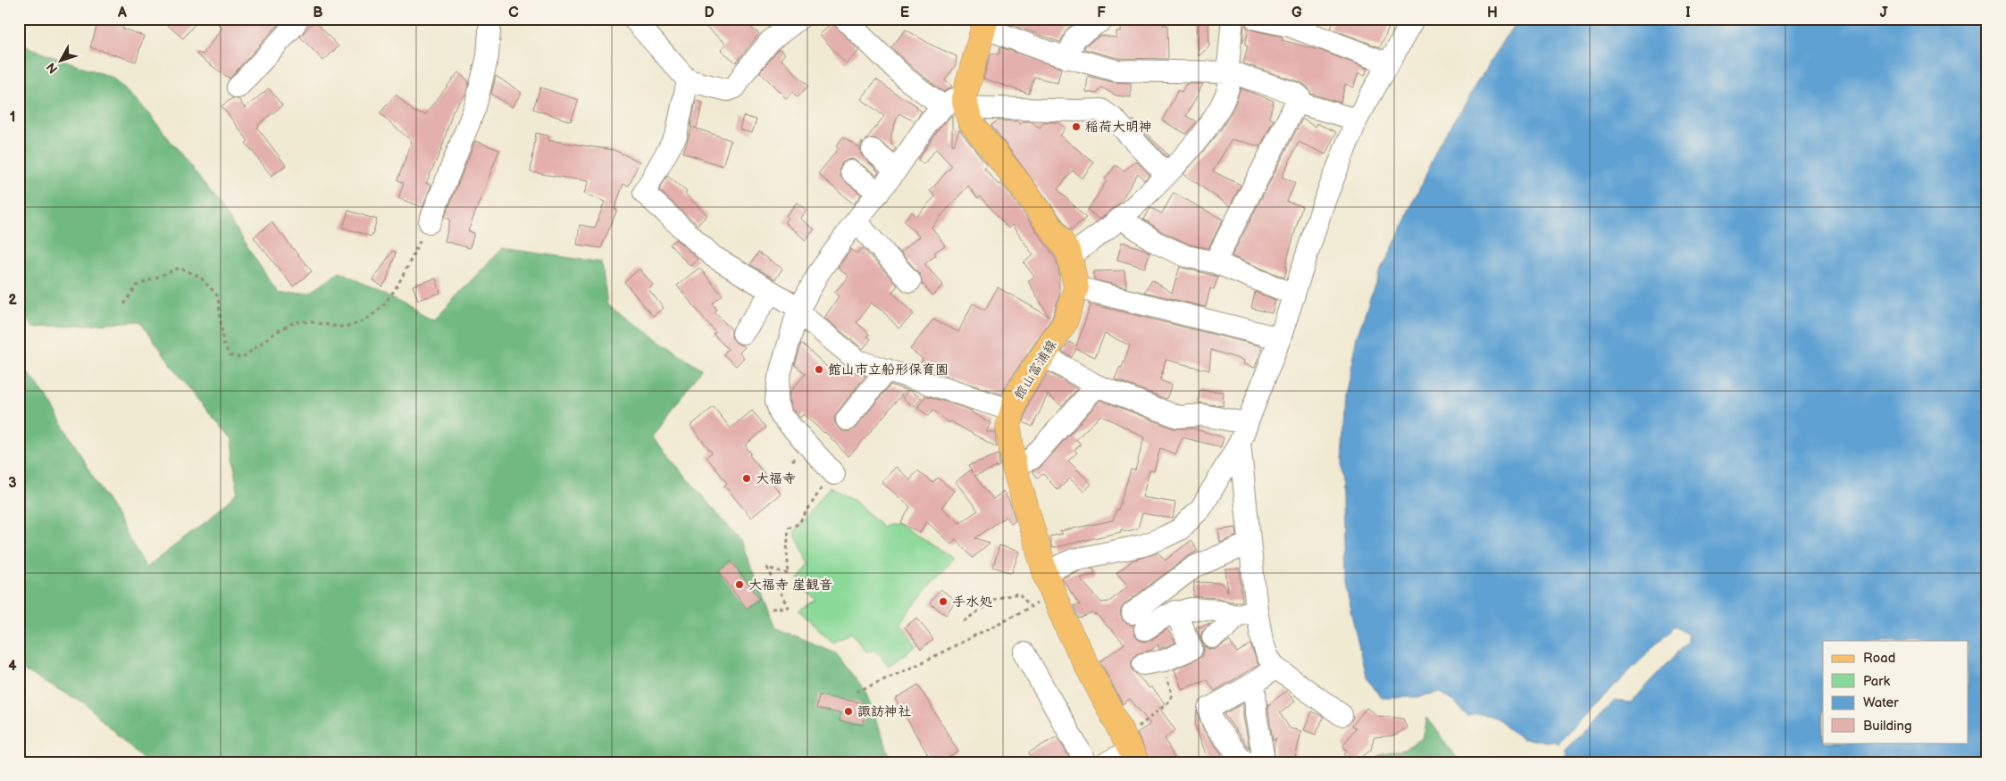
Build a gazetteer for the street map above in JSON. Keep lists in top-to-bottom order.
{
  "streets": {
    "main road": ["館山富浦線"]
  },
  "places": [
    "稲荷大明神",
    "館山市立船形保育園",
    "大福寺",
    "大福寺 崖観音",
    "手水処",
    "諏訪神社"
  ],
  "legend": [
    "Road",
    "Park",
    "Water",
    "Building"
  ],
  "north": "bottom left",
  "grid": {
    "columns": [
      "A",
      "B",
      "C",
      "D",
      "E",
      "F",
      "G",
      "H",
      "I",
      "J"
    ],
    "rows": [
      "1",
      "2",
      "3",
      "4"
    ]
  }
}
